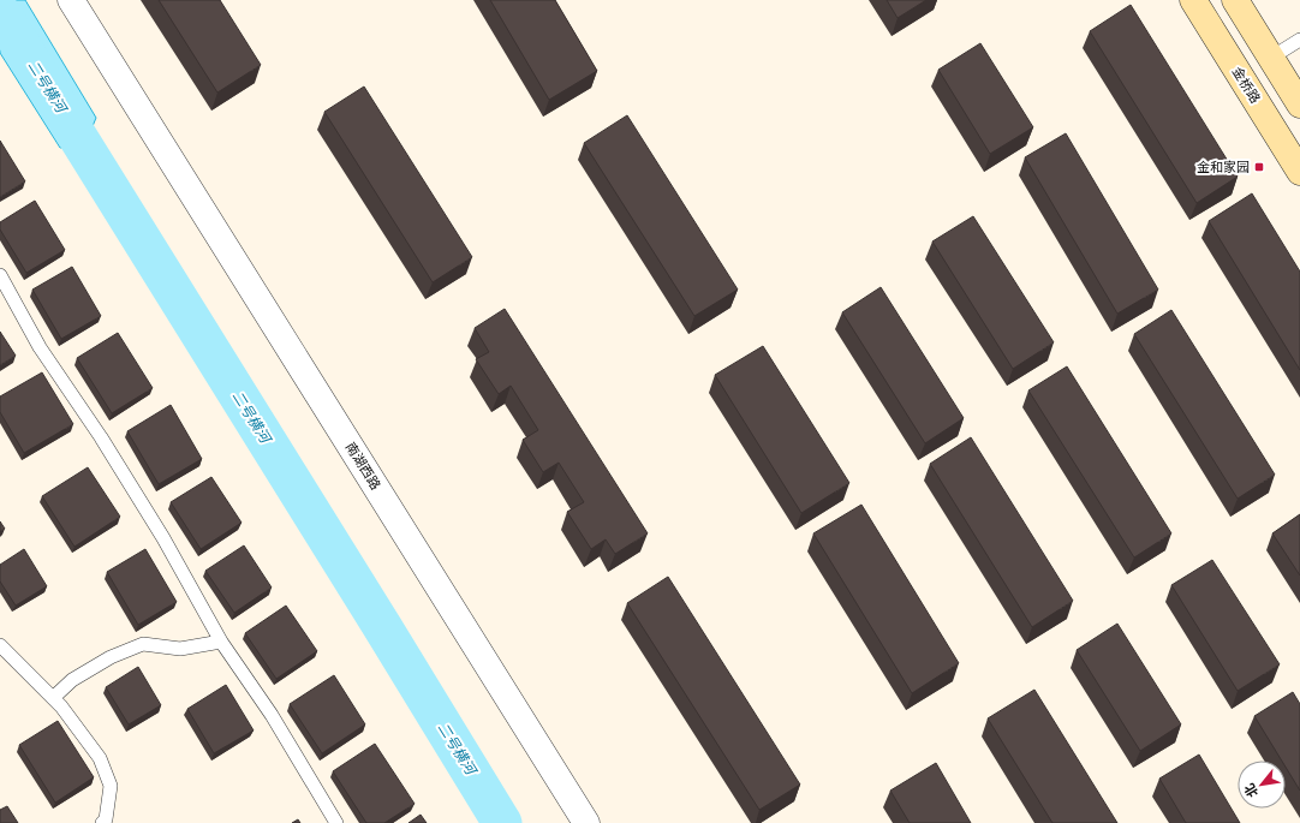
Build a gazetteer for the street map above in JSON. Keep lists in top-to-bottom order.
{
  "streets": {
    "street": ["金桥路", "南湖西路"]
  },
  "water": ["二号横河"],
  "places": {
    "transit": ["金和家园"]
  },
  "north": "bottom left"
}
